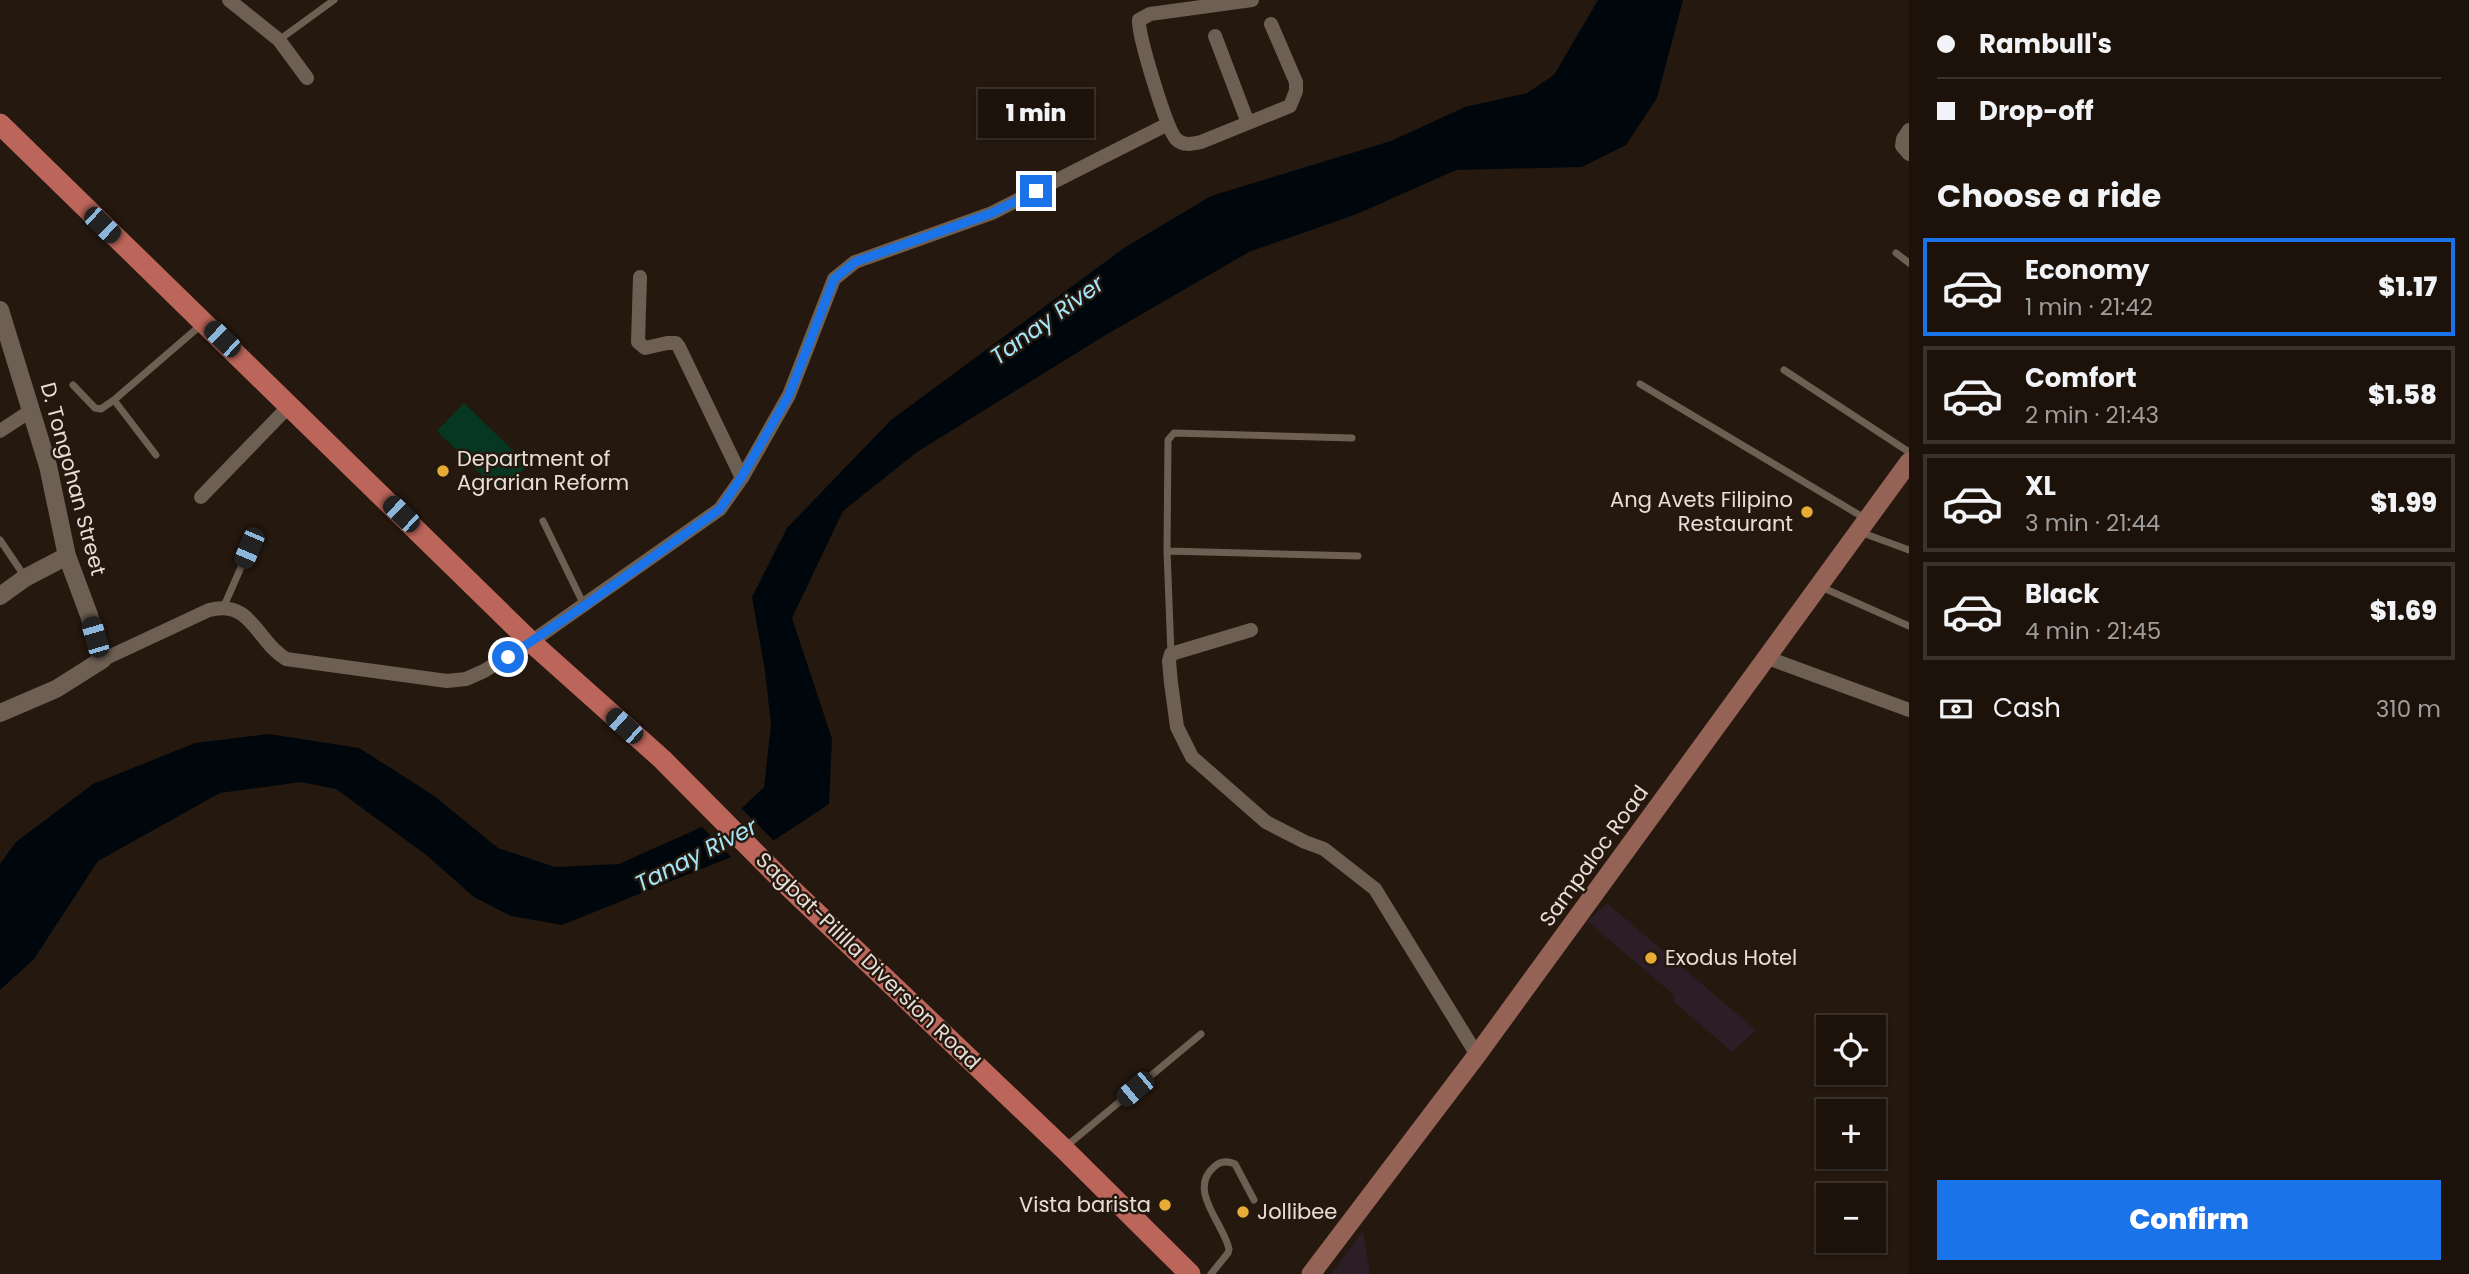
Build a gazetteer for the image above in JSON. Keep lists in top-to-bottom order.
{
  "streets": {
    "main road": ["Sampaloc Road", "Sagbat-Pililla Diversion Road"],
    "street": ["D. Tongohan Street"]
  },
  "water": ["Tanay River"],
  "places": [
    "Department of Agrarian Reform",
    "Ang Avets Filipino Restaurant",
    "Exodus Hotel",
    "Vista barista",
    "Jollibee"
  ],
  "page": {
    "banner": ["Rambull's", "Drop-off"],
    "bubble": "1 min",
    "heading": "Choose a ride",
    "list": [
      {
        "name": "Economy",
        "note": "1 min · 21:42",
        "value": "$1.17"
      },
      {
        "name": "Comfort",
        "note": "2 min · 21:43",
        "value": "$1.58"
      },
      {
        "name": "XL",
        "note": "3 min · 21:44",
        "value": "$1.99"
      },
      {
        "name": "Black",
        "note": "4 min · 21:45",
        "value": "$1.69"
      }
    ],
    "pay": ["Cash", "310 m"],
    "map_buttons": ["+", "−"],
    "buttons": "Confirm"
  }
}
